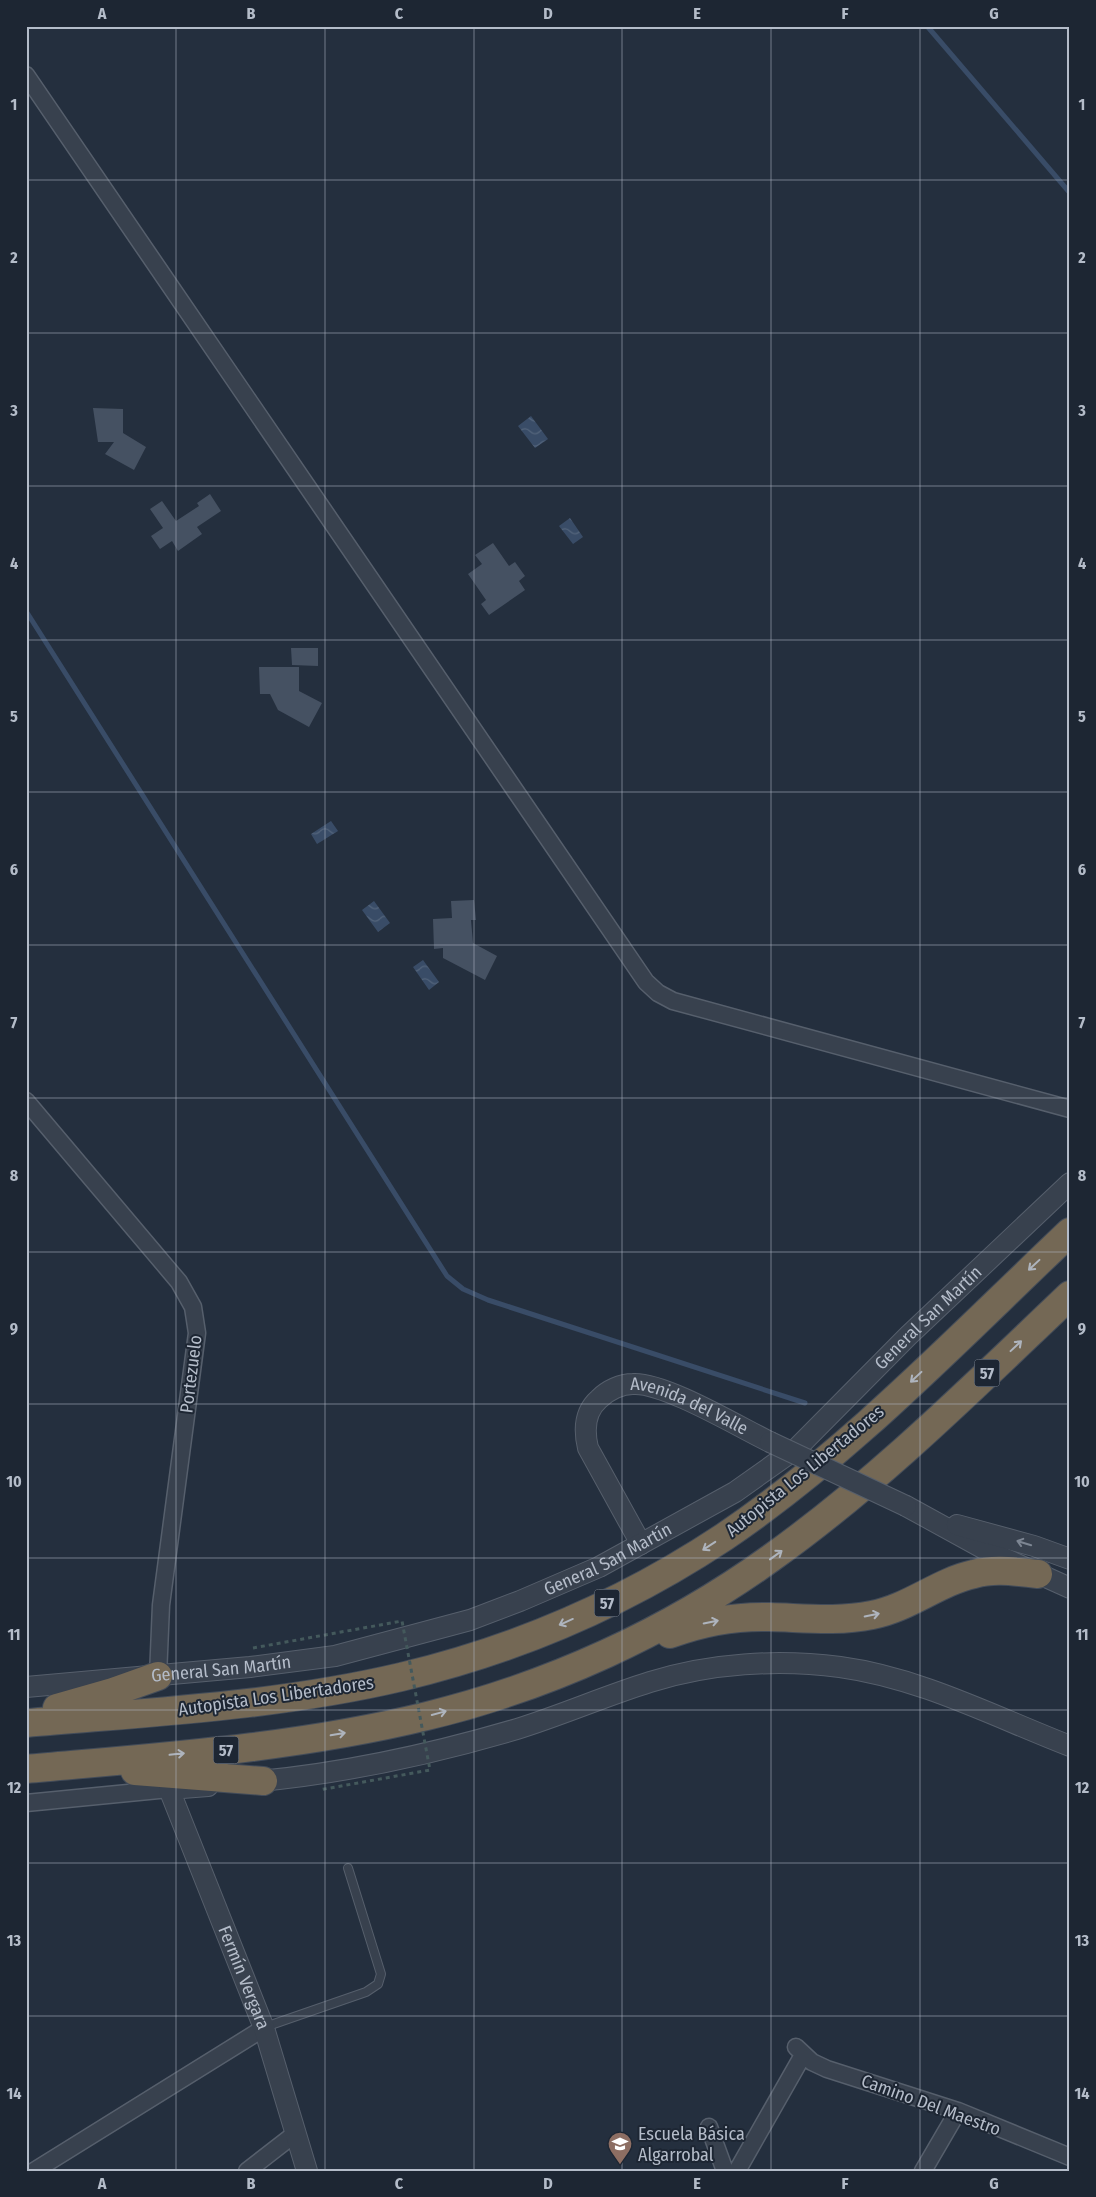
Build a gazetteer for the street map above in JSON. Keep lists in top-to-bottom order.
{
  "streets": {
    "highway": ["57", "Autopista Los Libertadores"],
    "street": [
      "General San Martín",
      "Portezuelo",
      "Avenida del Valle",
      "Fermín Vergara",
      "Camino Del Maestro"
    ]
  },
  "crossings": [
    ["General San Martín", "Portezuelo"],
    ["General San Martín", "Avenida del Valle"]
  ],
  "places": {
    "school or university": ["Escuela Básica Algarrobal"]
  },
  "grid": {
    "columns": [
      "A",
      "B",
      "C",
      "D",
      "E",
      "F",
      "G"
    ],
    "rows": [
      "1",
      "2",
      "3",
      "4",
      "5",
      "6",
      "7",
      "8",
      "9",
      "10",
      "11",
      "12",
      "13",
      "14"
    ]
  }
}
